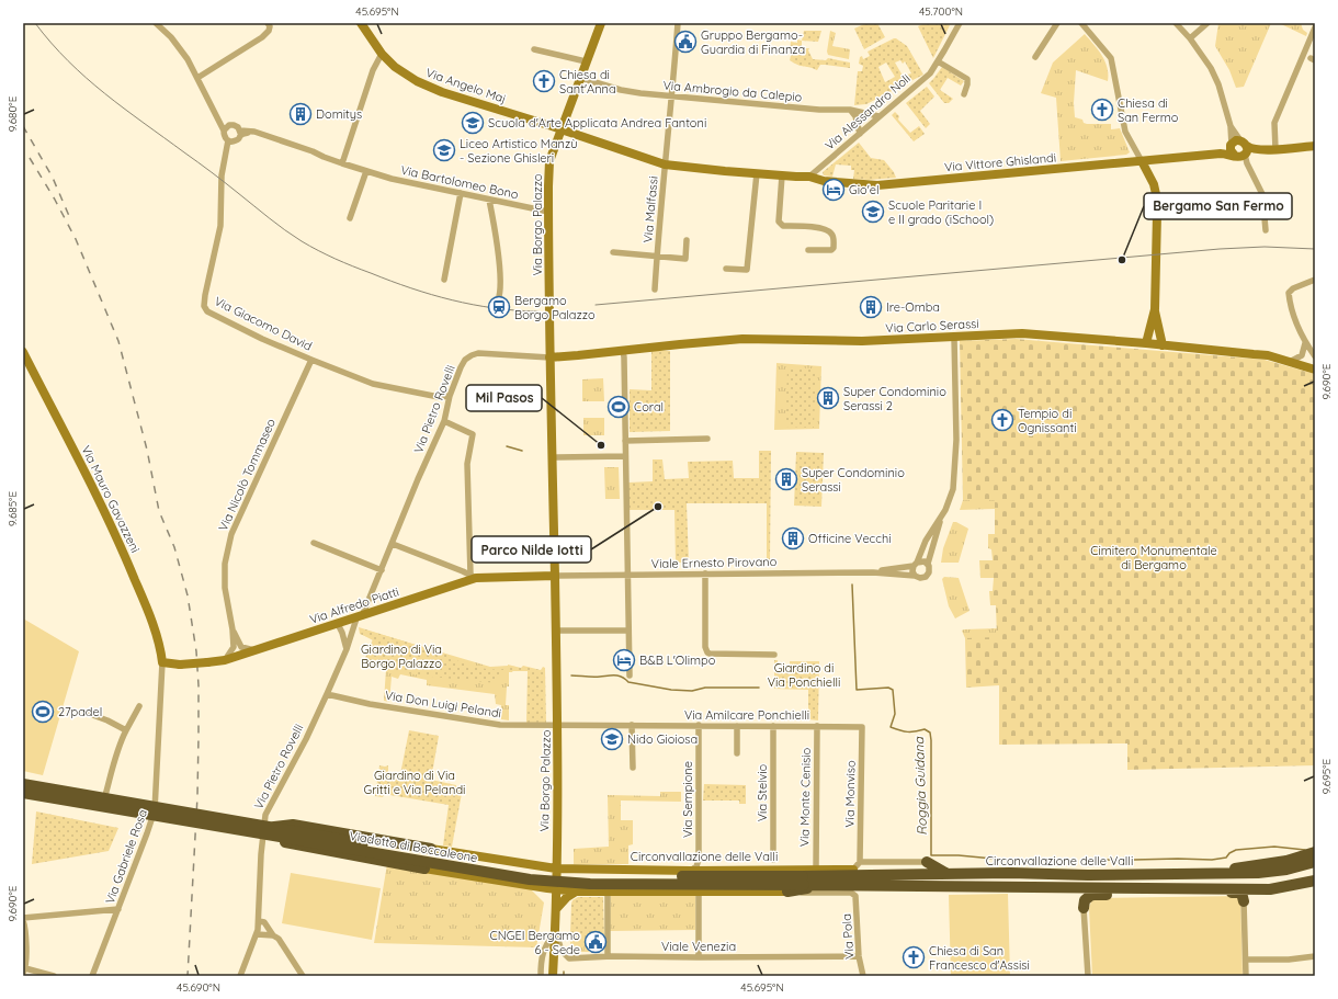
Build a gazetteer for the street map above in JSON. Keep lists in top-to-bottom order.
{
  "streets": {
    "highway": ["Viadotto di Boccaleone", "Circonvallazione delle Valli"],
    "street": [
      "Via Angelo Maj",
      "Via Ambrogio da Calepio",
      "Via Alessandro Noli",
      "Via Vittore Ghislandi",
      "Via Bartolomeo Bono",
      "Via Malfassi",
      "Via Borgo Palazzo",
      "Via Giacomo David",
      "Via Carlo Serassi",
      "Via Pietro Rovelli",
      "Via Nicolò Tommaseo",
      "Via Mauro Gavazzeni",
      "Viale Ernesto Pirovano",
      "Via Alfredo Piatti",
      "Via Don Luigi Pelandi",
      "Via Amilcare Ponchielli",
      "Via Stelvio",
      "Via Monviso",
      "Via Monte Cenisio",
      "Via Sempione",
      "Via Gabriele Rosa",
      "Via Pola",
      "Viale Venezia"
    ]
  },
  "crossings": [
    ["Via Angelo Maj", "Via Vittore Ghislandi"],
    ["Via Angelo Maj", "Via Borgo Palazzo"],
    ["Via Ambrogio da Calepio", "Via Alessandro Noli"],
    ["Via Ambrogio da Calepio", "Via Malfassi"],
    ["Via Ambrogio da Calepio", "Via Borgo Palazzo"],
    ["Via Alessandro Noli", "Via Vittore Ghislandi"],
    ["Via Vittore Ghislandi", "Via Malfassi"],
    ["Via Vittore Ghislandi", "Via Borgo Palazzo"],
    ["Via Bartolomeo Bono", "Via Borgo Palazzo"],
    ["Via Bartolomeo Bono", "Via Giacomo David"],
    ["Via Borgo Palazzo", "Via Carlo Serassi"],
    ["Via Borgo Palazzo", "Via Pietro Rovelli"],
    ["Via Borgo Palazzo", "Viale Ernesto Pirovano"],
    ["Via Borgo Palazzo", "Via Alfredo Piatti"],
    ["Via Borgo Palazzo", "Via Don Luigi Pelandi"],
    ["Via Borgo Palazzo", "Via Amilcare Ponchielli"],
    ["Via Borgo Palazzo", "Circonvallazione delle Valli"],
    ["Via Borgo Palazzo", "Viale Venezia"],
    ["Via Giacomo David", "Via Pietro Rovelli"],
    ["Via Giacomo David", "Via Nicolò Tommaseo"],
    ["Via Carlo Serassi", "Via Pietro Rovelli"],
    ["Via Pietro Rovelli", "Via Alfredo Piatti"],
    ["Via Pietro Rovelli", "Via Don Luigi Pelandi"],
    ["Via Pietro Rovelli", "Viadotto di Boccaleone"],
    ["Via Nicolò Tommaseo", "Via Alfredo Piatti"],
    ["Via Mauro Gavazzeni", "Via Alfredo Piatti"],
    ["Via Mauro Gavazzeni", "Via Gabriele Rosa"],
    ["Viale Ernesto Pirovano", "Via Alfredo Piatti"],
    ["Via Alfredo Piatti", "Via Gabriele Rosa"],
    ["Via Don Luigi Pelandi", "Via Amilcare Ponchielli"],
    ["Via Amilcare Ponchielli", "Via Stelvio"],
    ["Via Amilcare Ponchielli", "Via Monviso"],
    ["Via Amilcare Ponchielli", "Via Monte Cenisio"],
    ["Via Amilcare Ponchielli", "Via Sempione"],
    ["Via Monviso", "Circonvallazione delle Valli"],
    ["Via Monte Cenisio", "Circonvallazione delle Valli"],
    ["Via Sempione", "Circonvallazione delle Valli"],
    ["Viadotto di Boccaleone", "Circonvallazione delle Valli"],
    ["Via Pola", "Viale Venezia"]
  ],
  "water": ["Roggia Guidana"],
  "parks": [
    "Cimitero Monumentale di Bergamo",
    "Giardino di Via Borgo Palazzo",
    "Giardino di Via Ponchielli",
    "Giardino di Via Gritti e Via Pelandi"
  ],
  "places": {
    "public building": ["Gruppo Bergamo- Guardia di Finanza", "CNGEI Bergamo 6 - Sede"],
    "church": [
      "Chiesa di Sant'Anna",
      "Chiesa di San Fermo",
      "Tempio di Ognissanti",
      "Chiesa di San Francesco d'Assisi"
    ],
    "building": [
      "Domitys",
      "Ire-Omba",
      "Super Condominio Serassi 2",
      "Super Condominio Serassi",
      "Officine Vecchi"
    ],
    "school or university": [
      "Scuola d'Arte Applicata Andrea Fantoni",
      "Liceo Artistico Manzù - Sezione Ghisleri",
      "Scuole Paritarie I e II grado (iSchool)",
      "Nido Gioiosa"
    ],
    "hotel": ["Gio'el", "B&B L'Olimpo"],
    "other": ["Bergamo San Fermo", "Mil Pasos", "Parco Nilde Iotti"],
    "station": ["Bergamo Borgo Palazzo"],
    "sports": ["Coral", "27padel"]
  },
  "coordinates": [
    "45.695°N",
    "45.700°N",
    "9.680°E",
    "9.690°E",
    "9.685°E",
    "9.695°E",
    "45.690°N"
  ]
}
